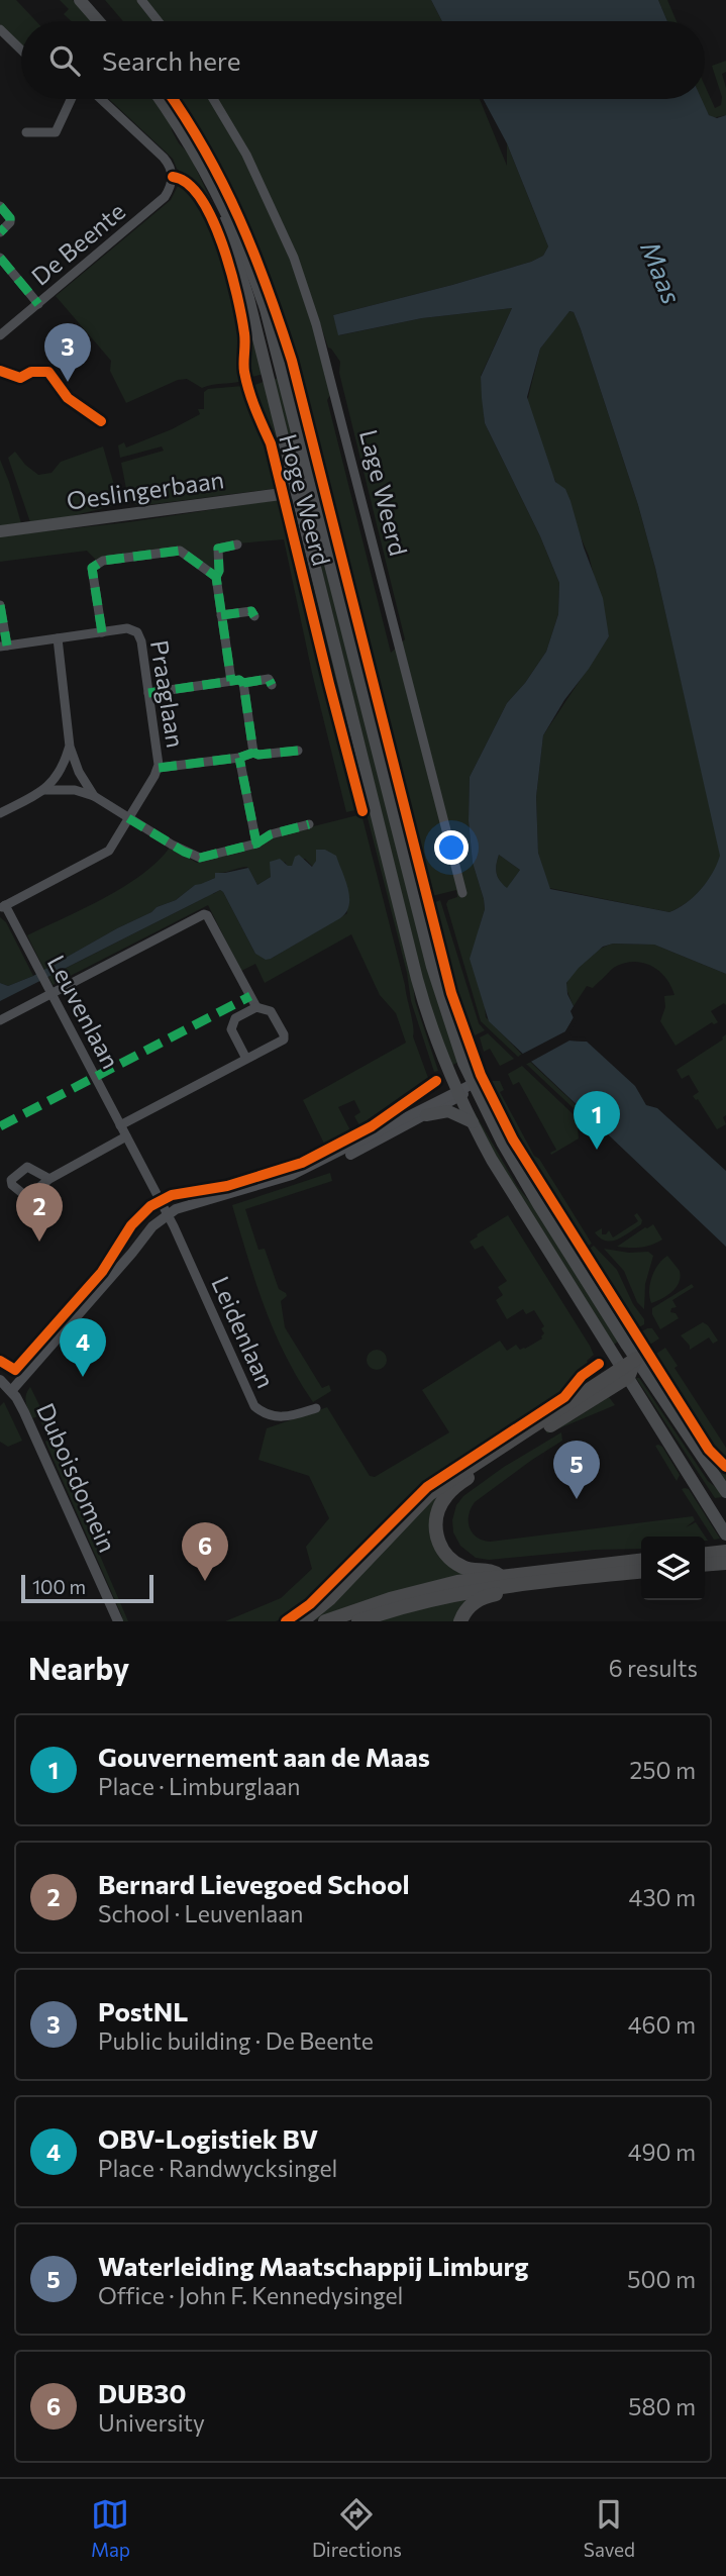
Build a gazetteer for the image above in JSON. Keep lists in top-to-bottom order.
{
  "streets": {
    "main road": ["Oeslingerbaan", "Hoge Weerd"],
    "street": [
      "De Beente",
      "Lage Weerd",
      "Praaglaan",
      "Leuvenlaan",
      "Leidenlaan",
      "Duboisdomein"
    ]
  },
  "crossings": [
    ["Oeslingerbaan", "Hoge Weerd"],
    ["Praaglaan", "Leuvenlaan"],
    ["Leuvenlaan", "Leidenlaan"]
  ],
  "water": ["Maas"],
  "scale_bar": "100 m",
  "page": {
    "search": "Search here",
    "pins": [
      "3",
      "1",
      "2",
      "4",
      "5",
      "6"
    ],
    "scale": "100 m",
    "heading": ["Nearby", "6 results"],
    "list": [
      {
        "mark": "1",
        "name": "Gouvernement aan de Maas",
        "note": "Place · Limburglaan",
        "value": "250 m"
      },
      {
        "mark": "2",
        "name": "Bernard Lievegoed School",
        "note": "School · Leuvenlaan",
        "value": "430 m"
      },
      {
        "mark": "3",
        "name": "PostNL",
        "note": "Public building · De Beente",
        "value": "460 m"
      },
      {
        "mark": "4",
        "name": "OBV-Logistiek BV",
        "note": "Place · Randwycksingel",
        "value": "490 m"
      },
      {
        "mark": "5",
        "name": "Waterleiding Maatschappij Limburg",
        "note": "Office · John F. Kennedysingel",
        "value": "500 m"
      },
      {
        "mark": "6",
        "name": "DUB30",
        "note": "University",
        "value": "580 m"
      }
    ],
    "nav": ["Map", "Directions", "Saved"]
  }
}
